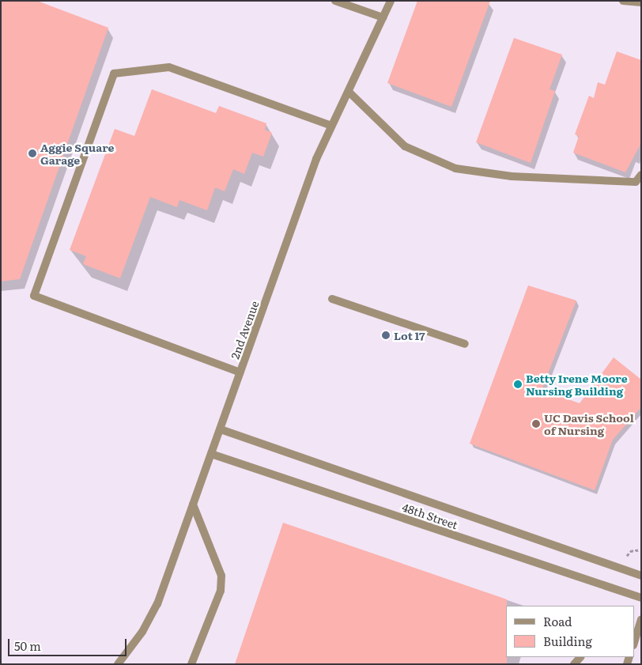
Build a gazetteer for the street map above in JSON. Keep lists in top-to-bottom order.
{
  "streets": {
    "street": ["2nd Avenue", "48th Street"]
  },
  "crossings": [
    ["2nd Avenue", "48th Street"]
  ],
  "places": [
    "Aggie Square Garage",
    "Lot 17",
    "Betty Irene Moore Nursing Building",
    "UC Davis School of Nursing"
  ],
  "legend": ["Road", "Building"],
  "scale_bar": "50 m"
}
